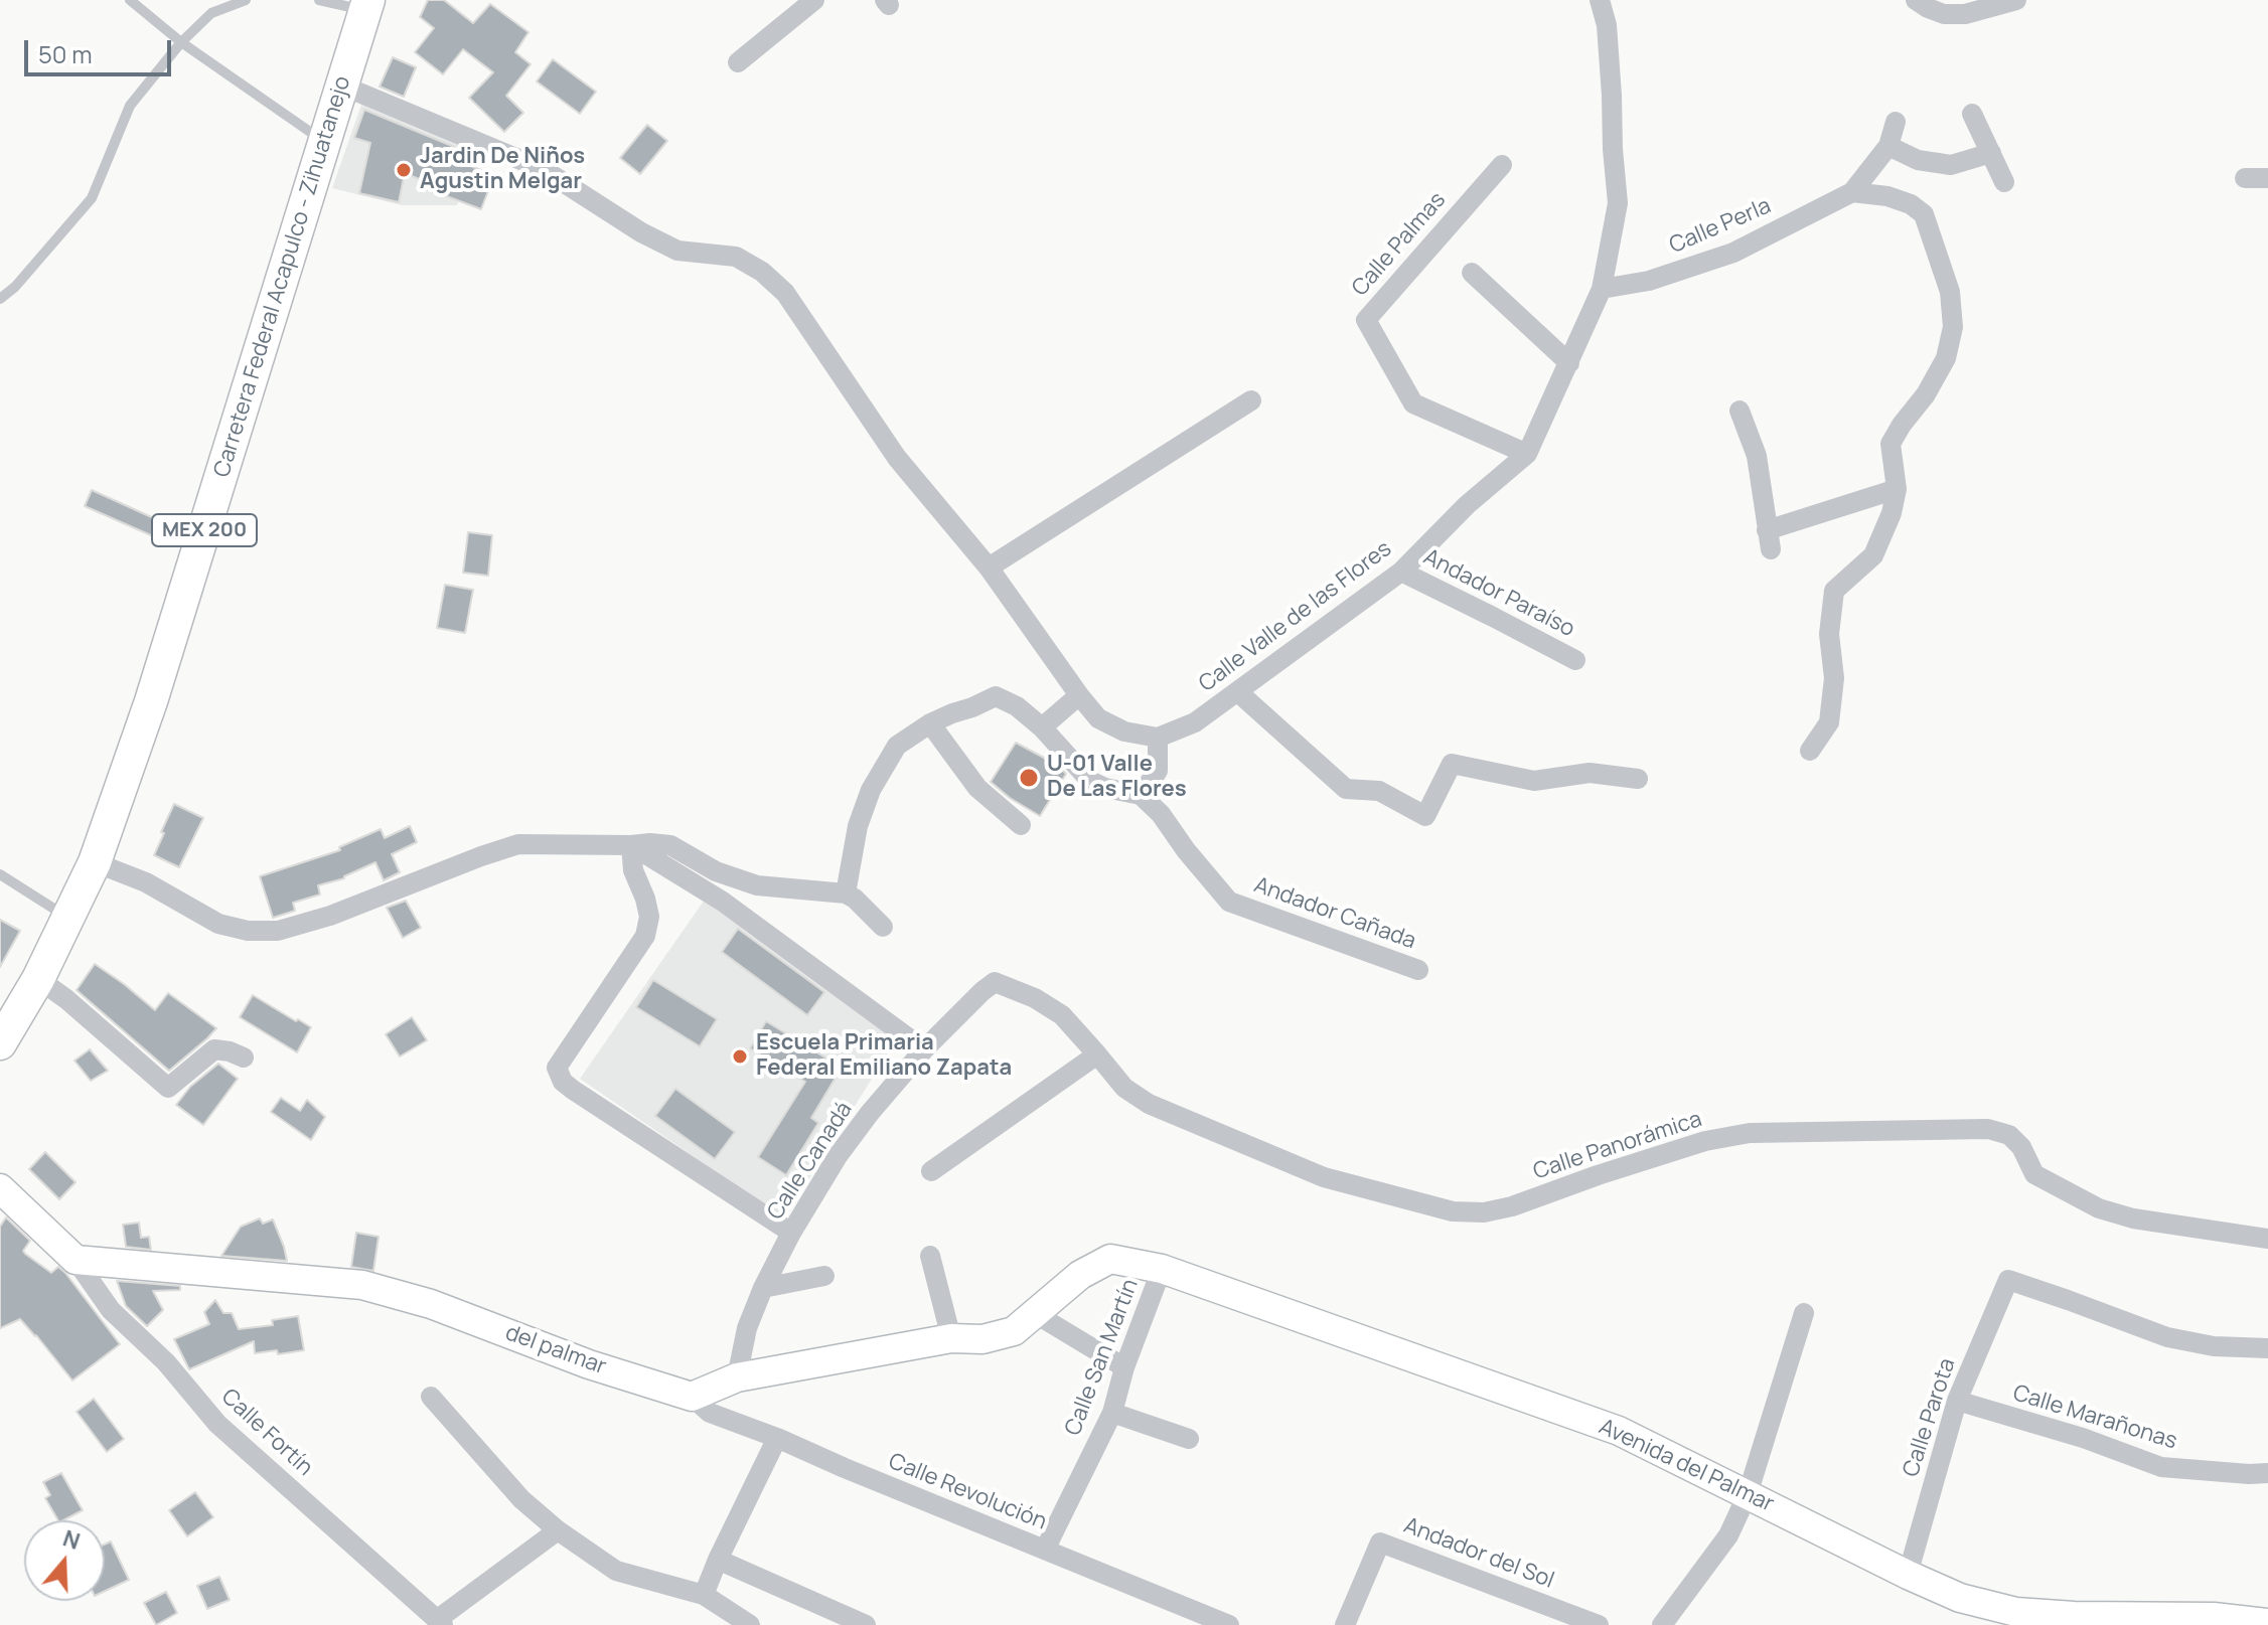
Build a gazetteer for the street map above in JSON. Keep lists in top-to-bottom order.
{
  "streets": {
    "main road": ["Carretera Federal Acapulco - Zihuatanejo", "MEX 200"],
    "street": [
      "Calle Perla",
      "Calle Palmas",
      "Andador Paraíso",
      "Calle Valle de las Flores",
      "Andador Cañada",
      "Calle Panorámica",
      "Calle Canadá",
      "del palmar",
      "Calle San Martín",
      "Calle Parota",
      "Calle Marañonas",
      "Calle Fortín",
      "Avenida del Palmar",
      "Calle Revolución",
      "Andador del Sol"
    ]
  },
  "crossings": [
    ["Calle Perla", "Calle Valle de las Flores"],
    ["Calle Palmas", "Calle Valle de las Flores"],
    ["Andador Paraíso", "Calle Valle de las Flores"],
    ["Calle Panorámica", "Calle Canadá"],
    ["del palmar", "Calle Fortín"],
    ["del palmar", "Calle Revolución"],
    ["Calle San Martín", "Avenida del Palmar"],
    ["Calle San Martín", "Calle Revolución"],
    ["Calle Parota", "Calle Marañonas"],
    ["Calle Parota", "Avenida del Palmar"]
  ],
  "places": ["Jardin De Niños Agustin Melgar", "U-01 Valle De Las Flores", "Escuela Primaria Federal Emiliano Zapata"],
  "scale_bar": "50 m",
  "north": "top"
}
